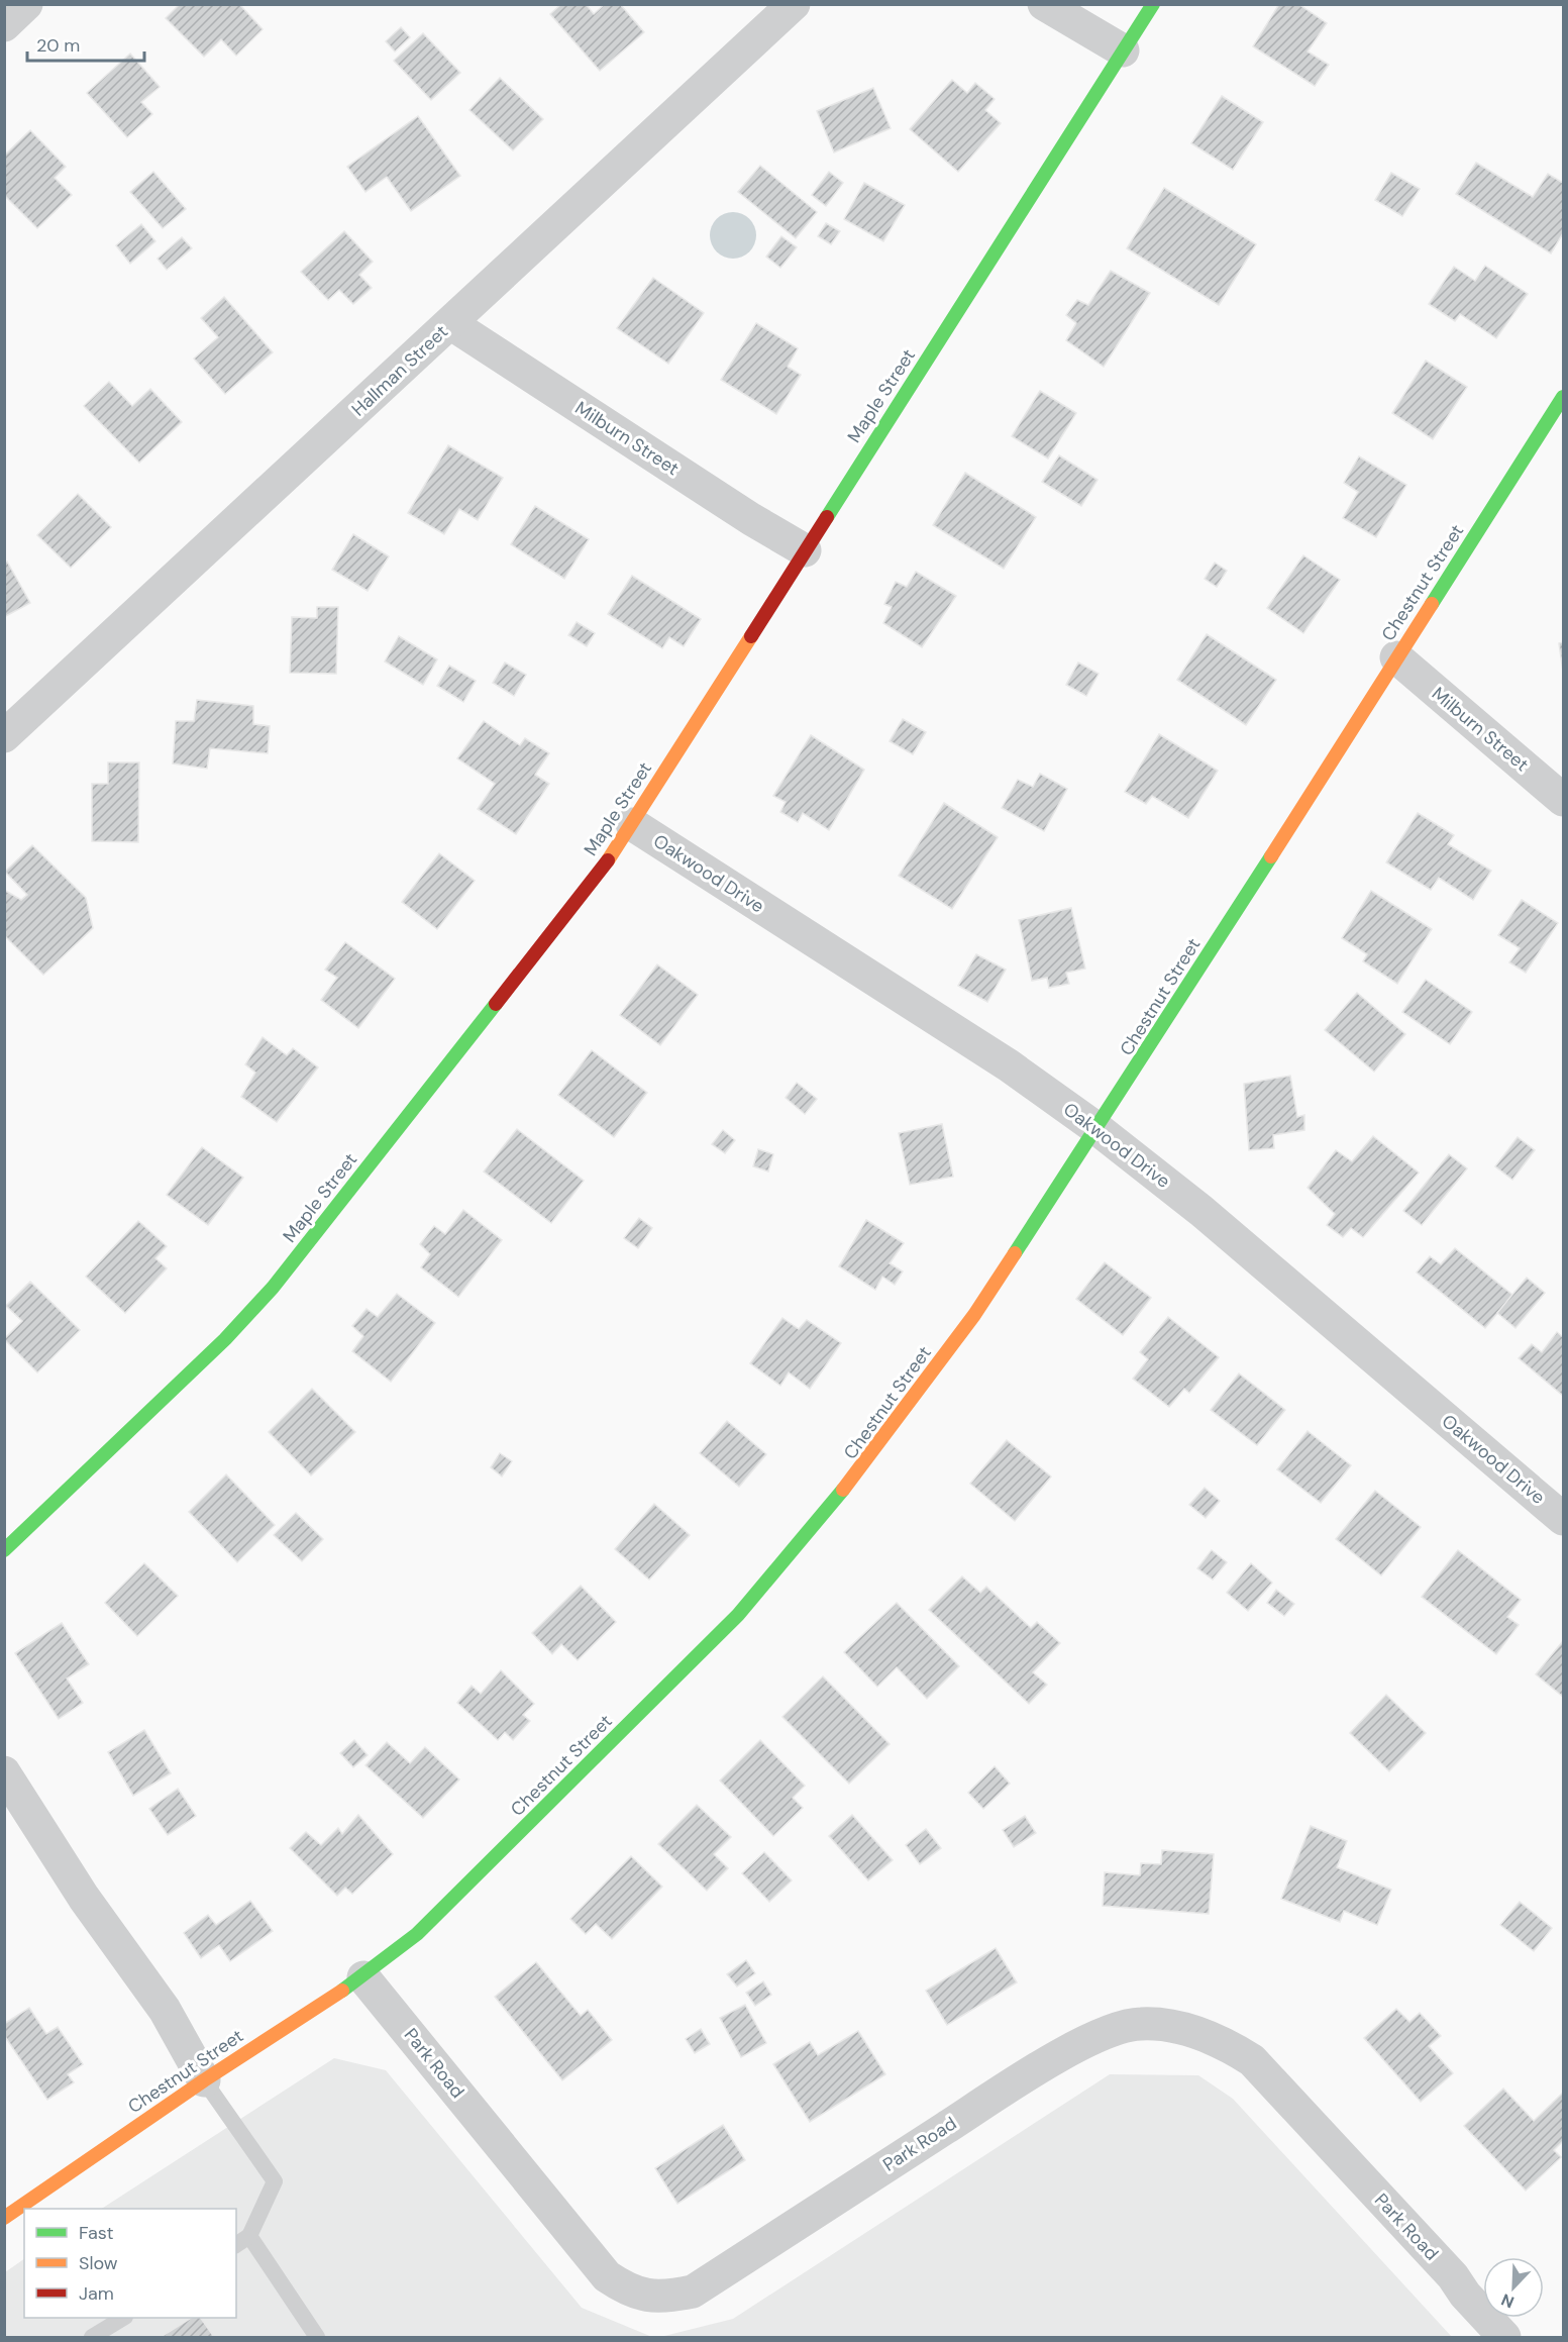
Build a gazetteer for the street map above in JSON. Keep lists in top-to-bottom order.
{
  "streets": {
    "street": [
      "Hallman Street",
      "Maple Street",
      "Milburn Street",
      "Chestnut Street",
      "Oakwood Drive",
      "Park Road"
    ]
  },
  "crossings": [
    ["Hallman Street", "Milburn Street"],
    ["Maple Street", "Milburn Street"],
    ["Maple Street", "Oakwood Drive"],
    ["Milburn Street", "Chestnut Street"],
    ["Chestnut Street", "Oakwood Drive"],
    ["Chestnut Street", "Park Road"]
  ],
  "legend": ["Fast", "Slow", "Jam"],
  "scale_bar": "20 m",
  "north": "bottom left"
}
